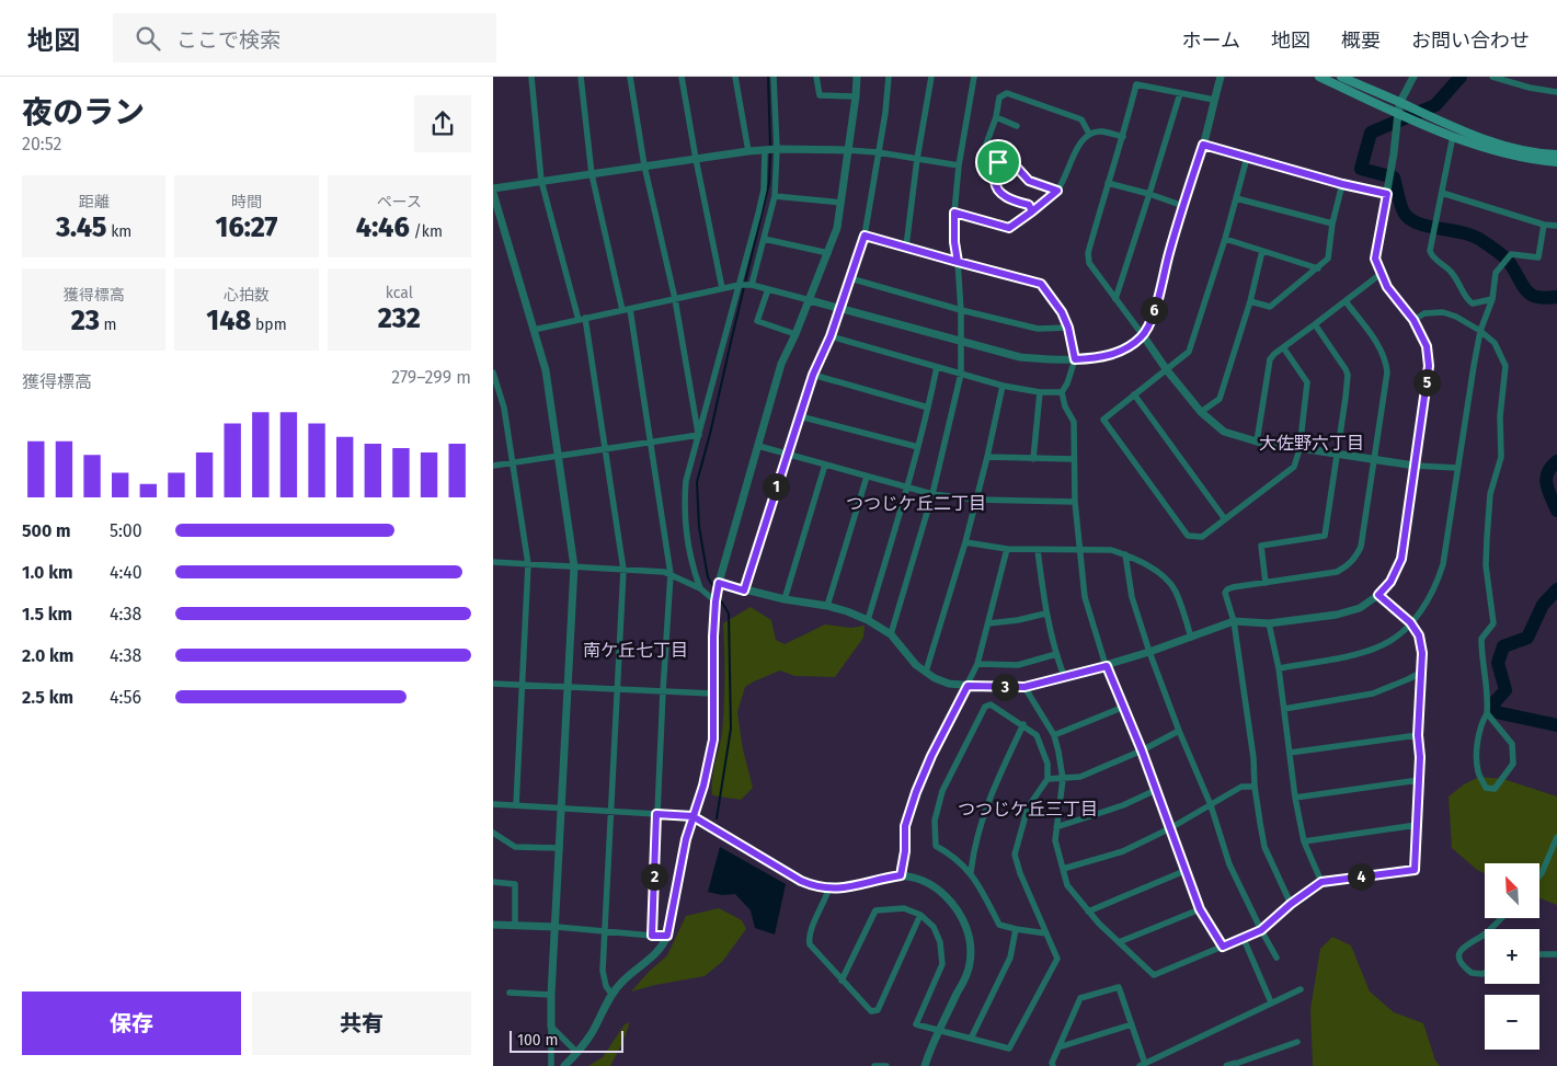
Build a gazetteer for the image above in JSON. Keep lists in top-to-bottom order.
{
  "districts": [
    "大佐野六丁目",
    "つつじケ丘二丁目",
    "南ケ丘七丁目",
    "つつじケ丘三丁目"
  ],
  "scale_bar": "100 m",
  "north": "top left",
  "page": {
    "header": "地図",
    "search": "ここで検索",
    "nav": [
      "ホーム",
      "地図",
      "概要",
      "お問い合わせ"
    ],
    "heading": ["夜のラン", "20:52"],
    "stats": [
      ["距離", "3.45 km"],
      ["時間", "16:27"],
      ["ペース", "4:46 /km"],
      ["獲得標高", "23 m"],
      ["心拍数", "148 bpm"],
      ["kcal", "232"]
    ],
    "pins": [
      "6",
      "5",
      "1",
      "3",
      "2",
      "4"
    ],
    "chart": ["獲得標高", "279–299 m"],
    "list": [
      {
        "name": "500 m",
        "note": "5:00"
      },
      {
        "name": "1.0 km",
        "note": "4:40"
      },
      {
        "name": "1.5 km",
        "note": "4:38"
      },
      {
        "name": "2.0 km",
        "note": "4:38"
      },
      {
        "name": "2.5 km",
        "note": "4:56"
      }
    ],
    "map_buttons": ["+", "−"],
    "buttons": ["保存", "共有"],
    "scale": "100 m"
  }
}
